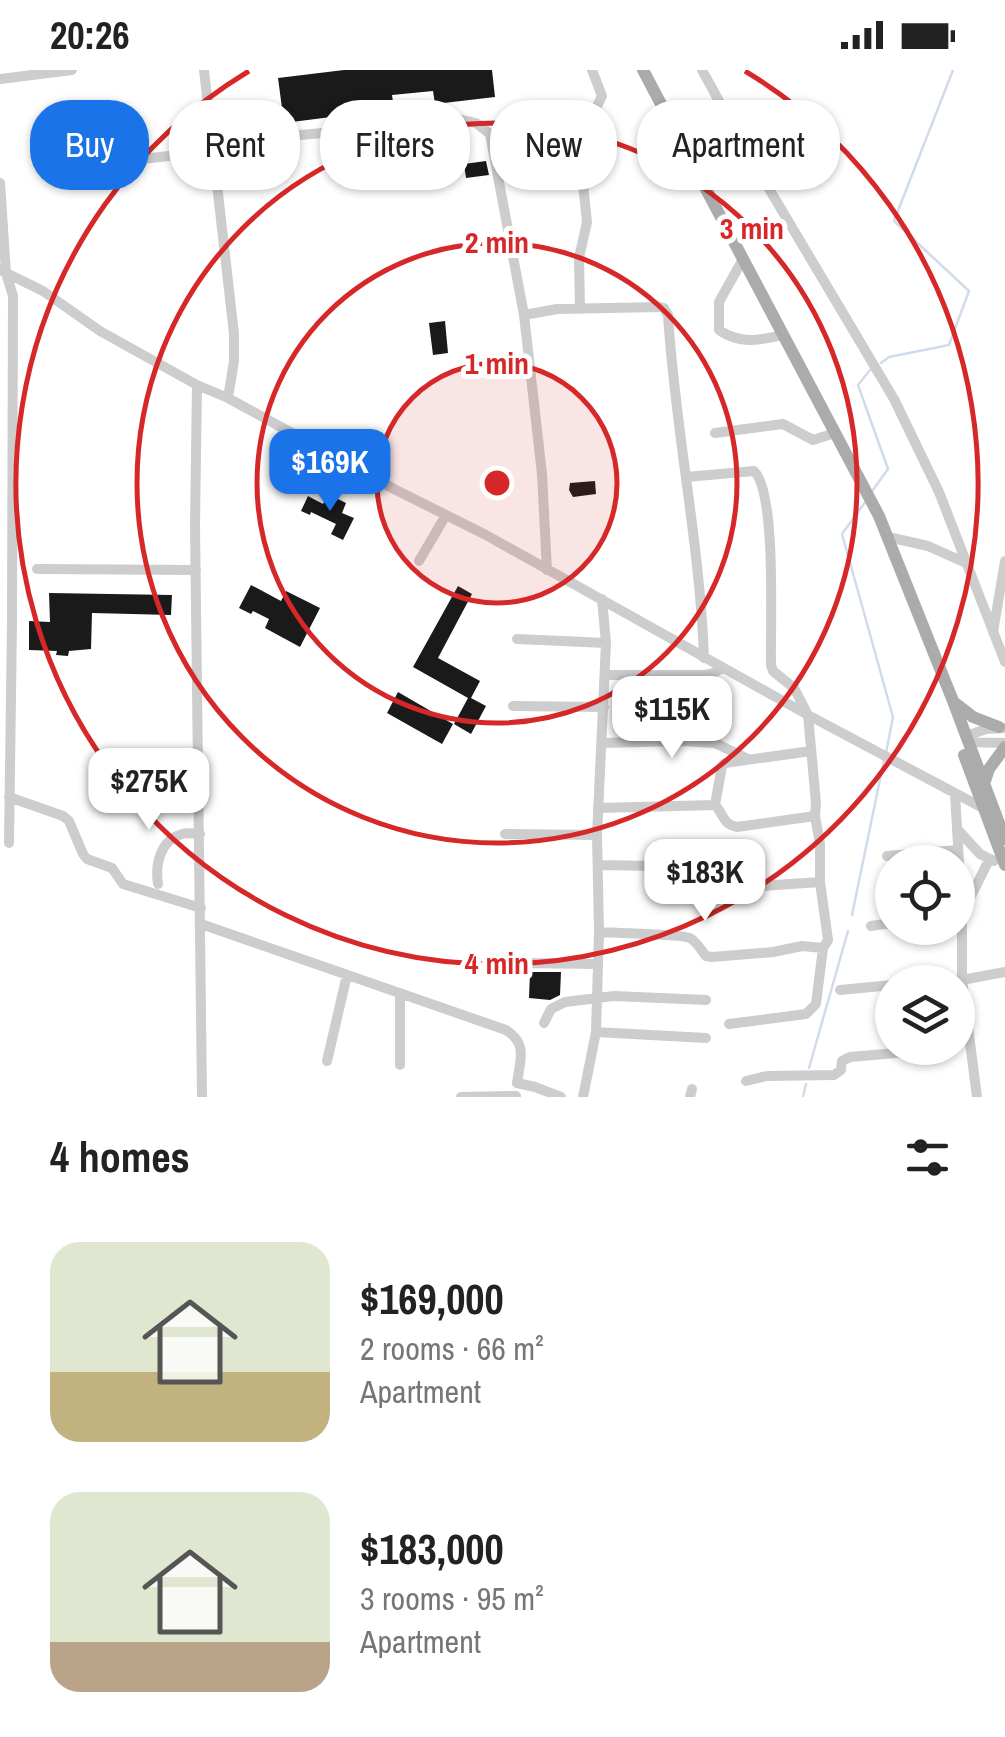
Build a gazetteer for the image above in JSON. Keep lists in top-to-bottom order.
{
  "page": {
    "status": "20:26",
    "chip": [
      "Buy",
      "Rent",
      "Filters",
      "New",
      "Apartment"
    ],
    "price": [
      "$169K",
      "$115K",
      "$275K",
      "$183K"
    ],
    "heading": "4 homes",
    "list": [
      {
        "name": "$169,000",
        "note": "2 rooms · 66 m² · Apartment"
      },
      {
        "name": "$183,000",
        "note": "3 rooms · 95 m² · Apartment"
      }
    ]
  },
  "rings": [
    "3 min",
    "2 min",
    "1 min",
    "4 min"
  ]
}
